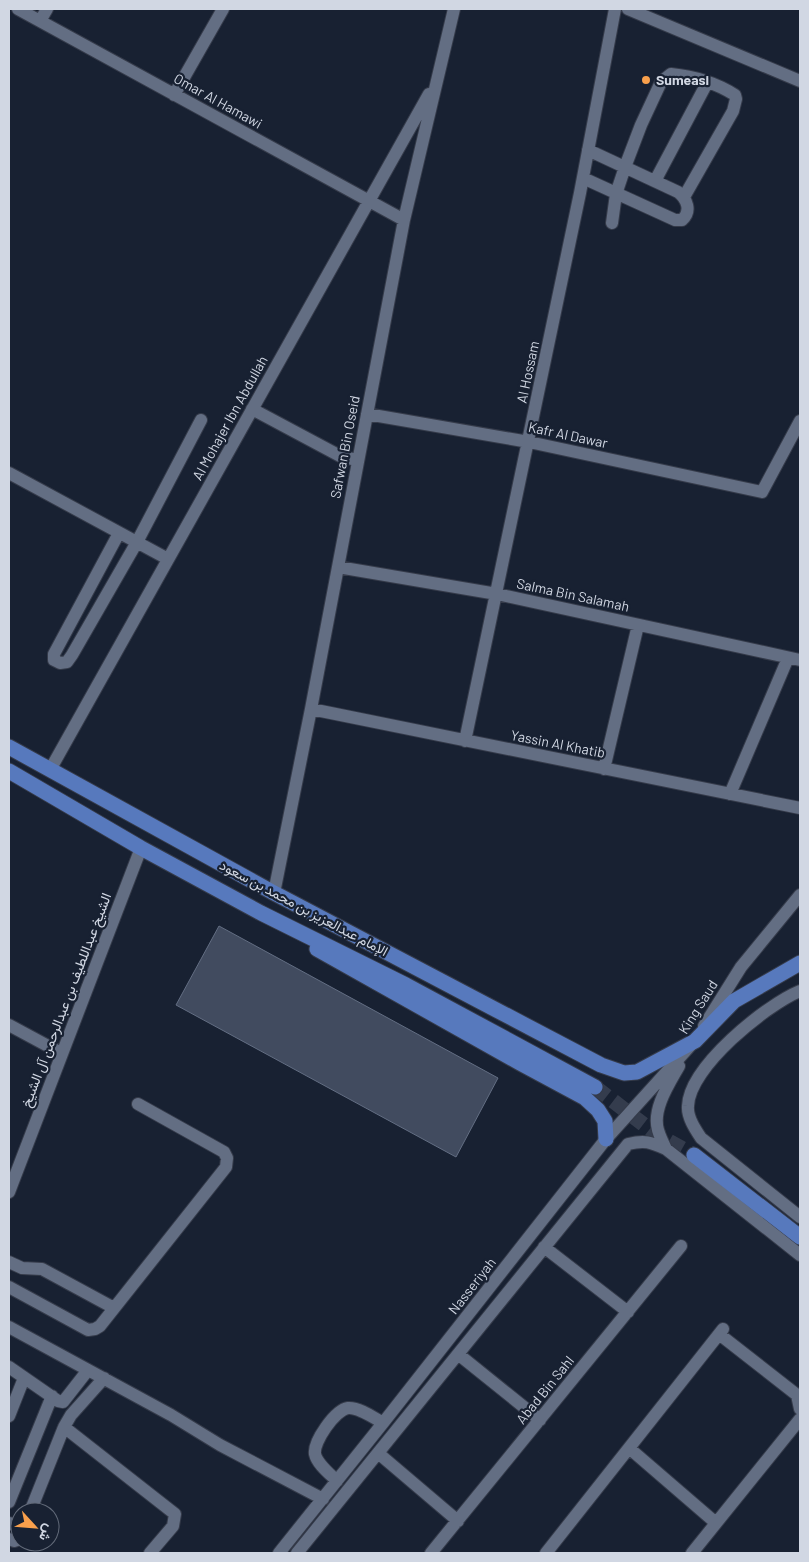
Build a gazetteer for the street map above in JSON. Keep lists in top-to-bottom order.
{
  "streets": {
    "main road": ["الإمام عبدالعزيز بن محمد بن سعود"],
    "street": [
      "Omar Al Hamawi",
      "Al Hossam",
      "Al Mohajer Ibn Abdullah",
      "Kafr Al Dawar",
      "Safwan Bin Oseid",
      "Salma Bin Salamah",
      "Yassin Al Khatib",
      "الشيخ عبداللطيف بن عبدالرحمن آل الشيخ",
      "King Saud",
      "Nasseriyah",
      "Abad Bin Sahl"
    ]
  },
  "crossings": [
    ["Omar Al Hamawi", "Al Mohajer Ibn Abdullah"],
    ["Omar Al Hamawi", "Safwan Bin Oseid"],
    ["Al Hossam", "Kafr Al Dawar"],
    ["Al Hossam", "Salma Bin Salamah"],
    ["Al Hossam", "Yassin Al Khatib"],
    ["Al Mohajer Ibn Abdullah", "Safwan Bin Oseid"],
    ["Al Mohajer Ibn Abdullah", "الإمام عبدالعزيز بن محمد بن سعود"],
    ["Kafr Al Dawar", "Safwan Bin Oseid"],
    ["Safwan Bin Oseid", "Salma Bin Salamah"],
    ["Safwan Bin Oseid", "Yassin Al Khatib"],
    ["Safwan Bin Oseid", "الإمام عبدالعزيز بن محمد بن سعود"],
    ["الإمام عبدالعزيز بن محمد بن سعود", "الشيخ عبداللطيف بن عبدالرحمن آل الشيخ"],
    ["الإمام عبدالعزيز بن محمد بن سعود", "King Saud"],
    ["الإمام عبدالعزيز بن محمد بن سعود", "Nasseriyah"],
    ["King Saud", "Nasseriyah"]
  ],
  "places": ["Sumeasi"],
  "north": "bottom right"
}
